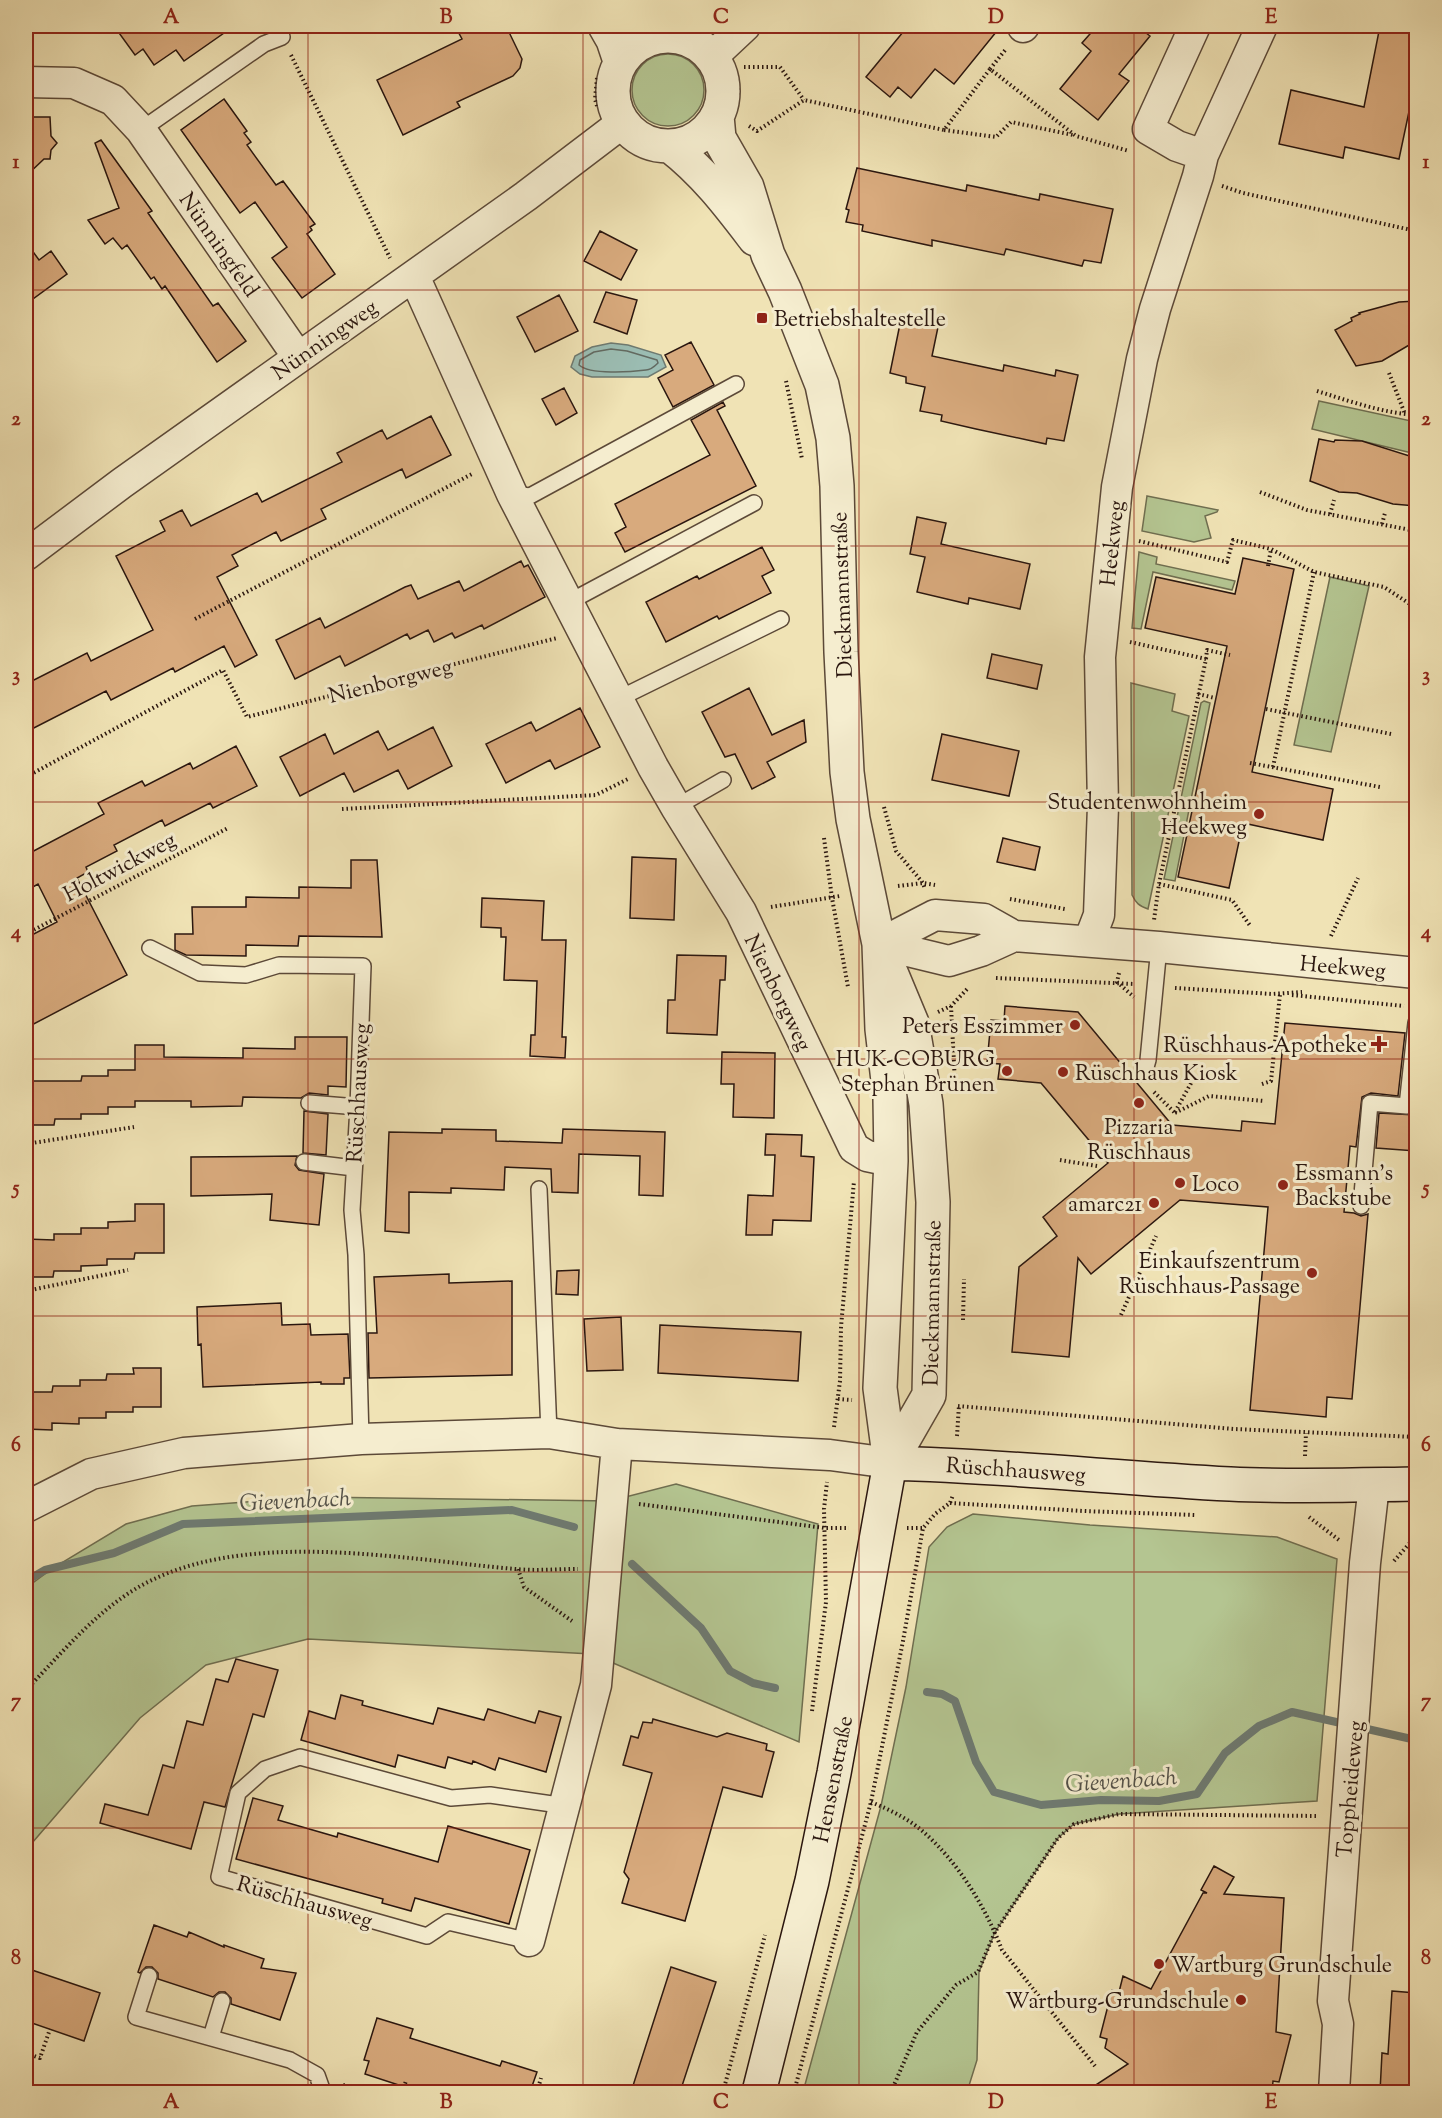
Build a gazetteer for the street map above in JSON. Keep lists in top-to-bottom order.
{
  "streets": {
    "street": [
      "Nünningfeld",
      "Nünningweg",
      "Heekweg",
      "Dieckmannstraße",
      "Nienborgweg",
      "Rüschhausweg",
      "Hensenstraße",
      "Toppheideweg"
    ],
    "path": ["Holtwickweg"]
  },
  "crossings": [
    ["Nünningfeld", "Nünningweg"],
    ["Nünningweg", "Dieckmannstraße"],
    ["Nünningweg", "Nienborgweg"],
    ["Heekweg", "Dieckmannstraße"],
    ["Dieckmannstraße", "Nienborgweg"],
    ["Dieckmannstraße", "Rüschhausweg"],
    ["Dieckmannstraße", "Hensenstraße"],
    ["Rüschhausweg", "Hensenstraße"],
    ["Rüschhausweg", "Toppheideweg"],
    ["Hensenstraße", "Toppheideweg"]
  ],
  "water": ["Gievenbach"],
  "places": {
    "transit": ["Betriebshaltestelle"],
    "other": [
      "Studentenwohnheim Heekweg",
      "Peters Esszimmer",
      "HUK-COBURG Stephan Brünen",
      "Rüschhaus Kiosk",
      "Pizzaria Rüschhaus",
      "Loco",
      "Essmann's Backstube",
      "amarc21",
      "Einkaufszentrum Rüschhaus-Passage",
      "Wartburg Grundschule",
      "Wartburg-Grundschule"
    ],
    "health": ["Rüschhaus-Apotheke"]
  },
  "grid": {
    "columns": [
      "A",
      "B",
      "C",
      "D",
      "E"
    ],
    "rows": [
      "1",
      "2",
      "3",
      "4",
      "5",
      "6",
      "7",
      "8"
    ]
  }
}
